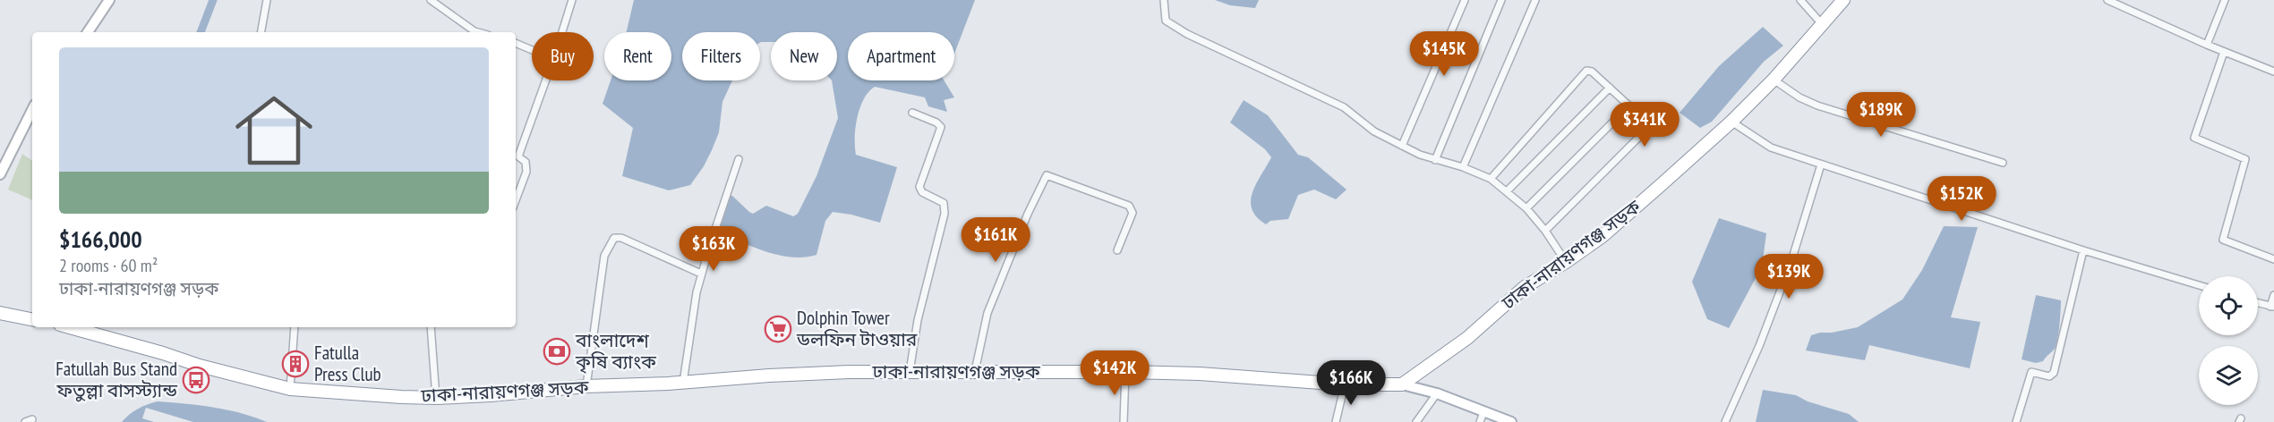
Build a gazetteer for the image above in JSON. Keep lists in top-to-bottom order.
{
  "streets": {
    "highway": ["ঢাকা-নারায়ণগঞ্জ সড়ক"]
  },
  "places": {
    "supermarket": ["Dolphin Tower ডলফিন টাওয়ার"],
    "bank": ["বাংলাদেশ কৃষি ব্যাংক"],
    "building": ["Fatulla Press Club"],
    "bus stop": ["Fatullah Bus Stand ফতুল্লা বাসস্ট্যান্ড"]
  },
  "page": {
    "price": [
      "$145K",
      "$189K",
      "$341K",
      "$152K",
      "$161K",
      "$163K",
      "$139K",
      "$142K",
      "$166K"
    ],
    "chip": [
      "Buy",
      "Rent",
      "Filters",
      "New",
      "Apartment"
    ],
    "list": [
      {
        "name": "$166,000",
        "note": "2 rooms · 60 m² · ঢাকা-নারায়ণগঞ্জ সড়ক"
      }
    ]
  }
}
